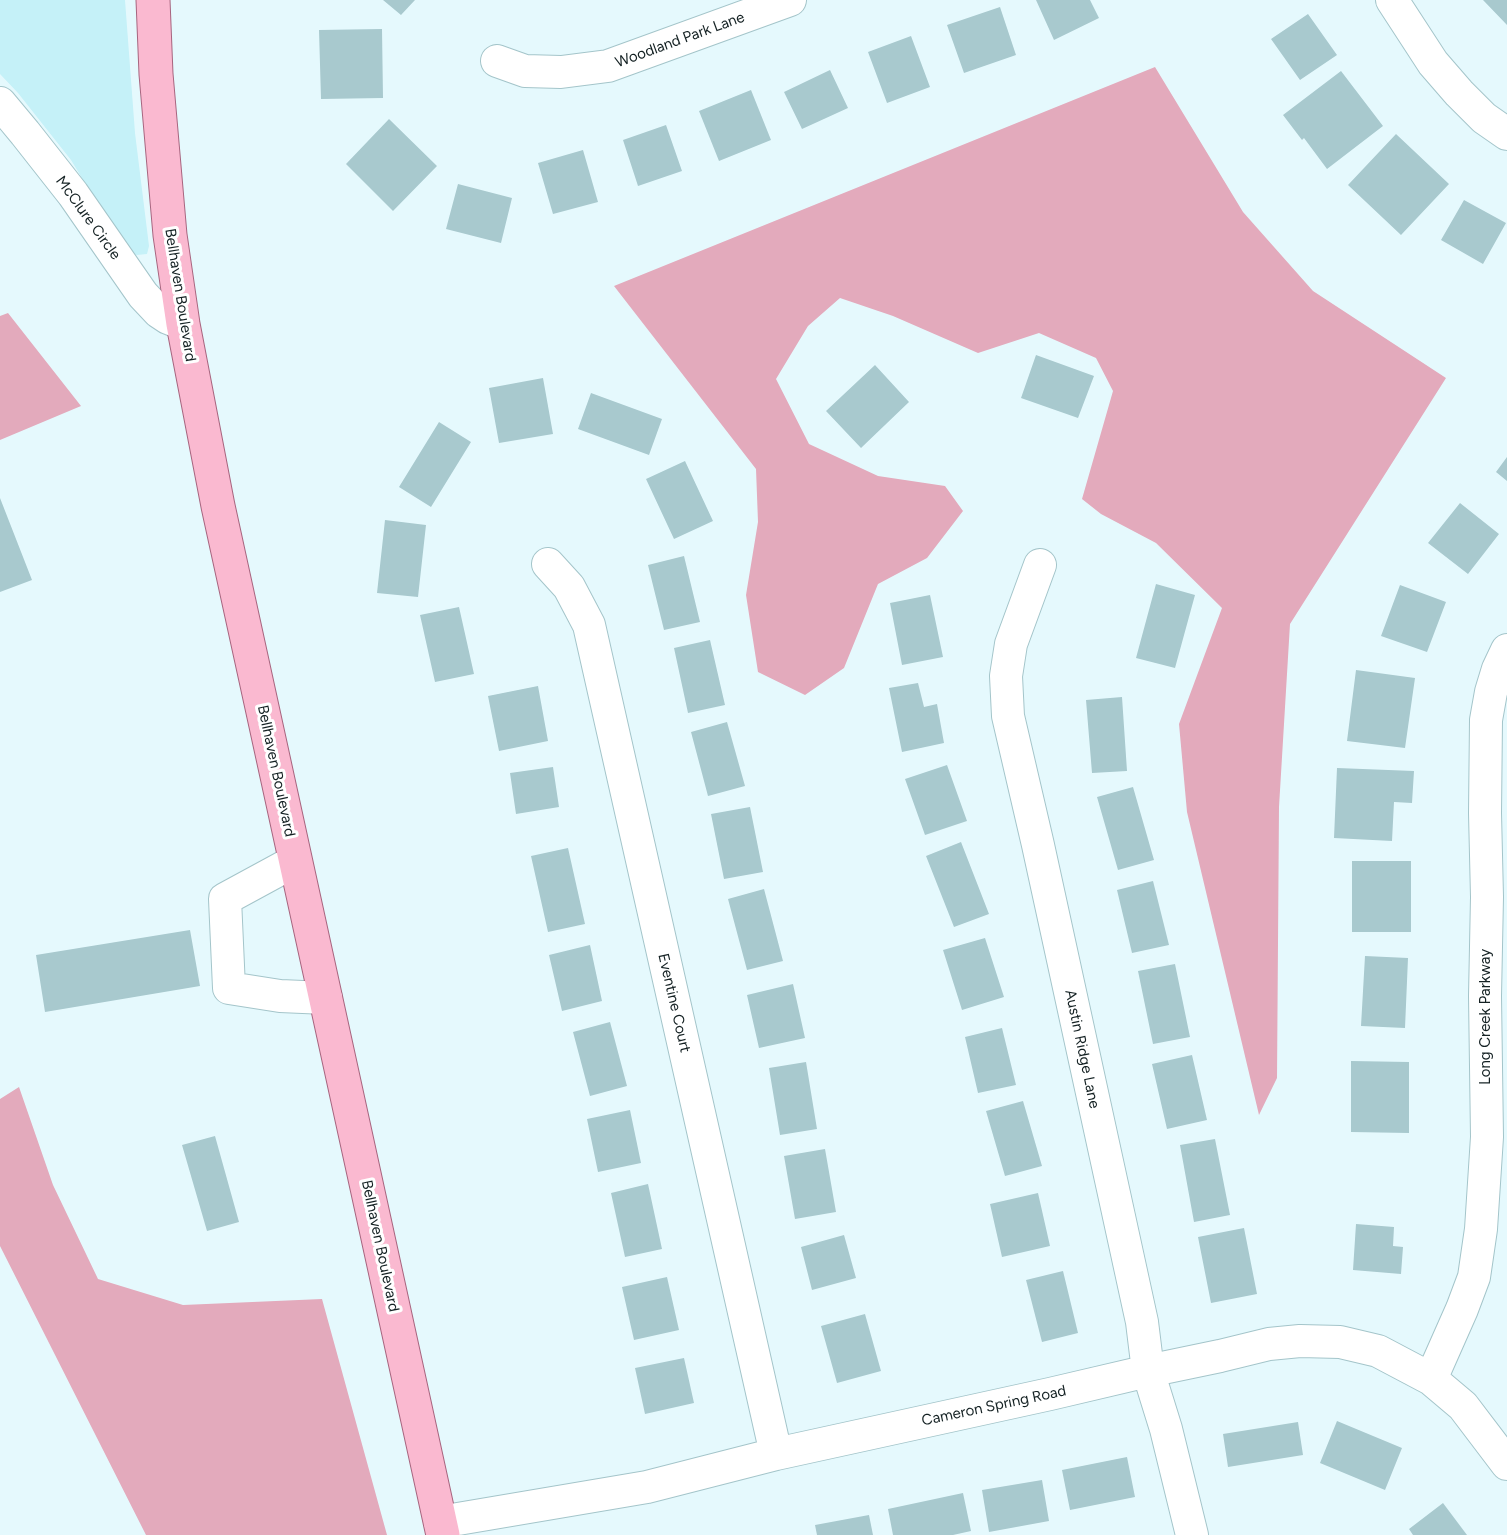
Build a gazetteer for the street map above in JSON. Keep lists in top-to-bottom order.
{
  "streets": {
    "main road": ["Bellhaven Boulevard"],
    "street": [
      "Woodland Park Lane",
      "McClure Circle",
      "Eventine Court",
      "Long Creek Parkway",
      "Austin Ridge Lane",
      "Cameron Spring Road"
    ]
  },
  "crossings": [
    ["McClure Circle", "Bellhaven Boulevard"],
    ["Bellhaven Boulevard", "Cameron Spring Road"],
    ["Eventine Court", "Cameron Spring Road"],
    ["Long Creek Parkway", "Cameron Spring Road"],
    ["Austin Ridge Lane", "Cameron Spring Road"]
  ]
}
